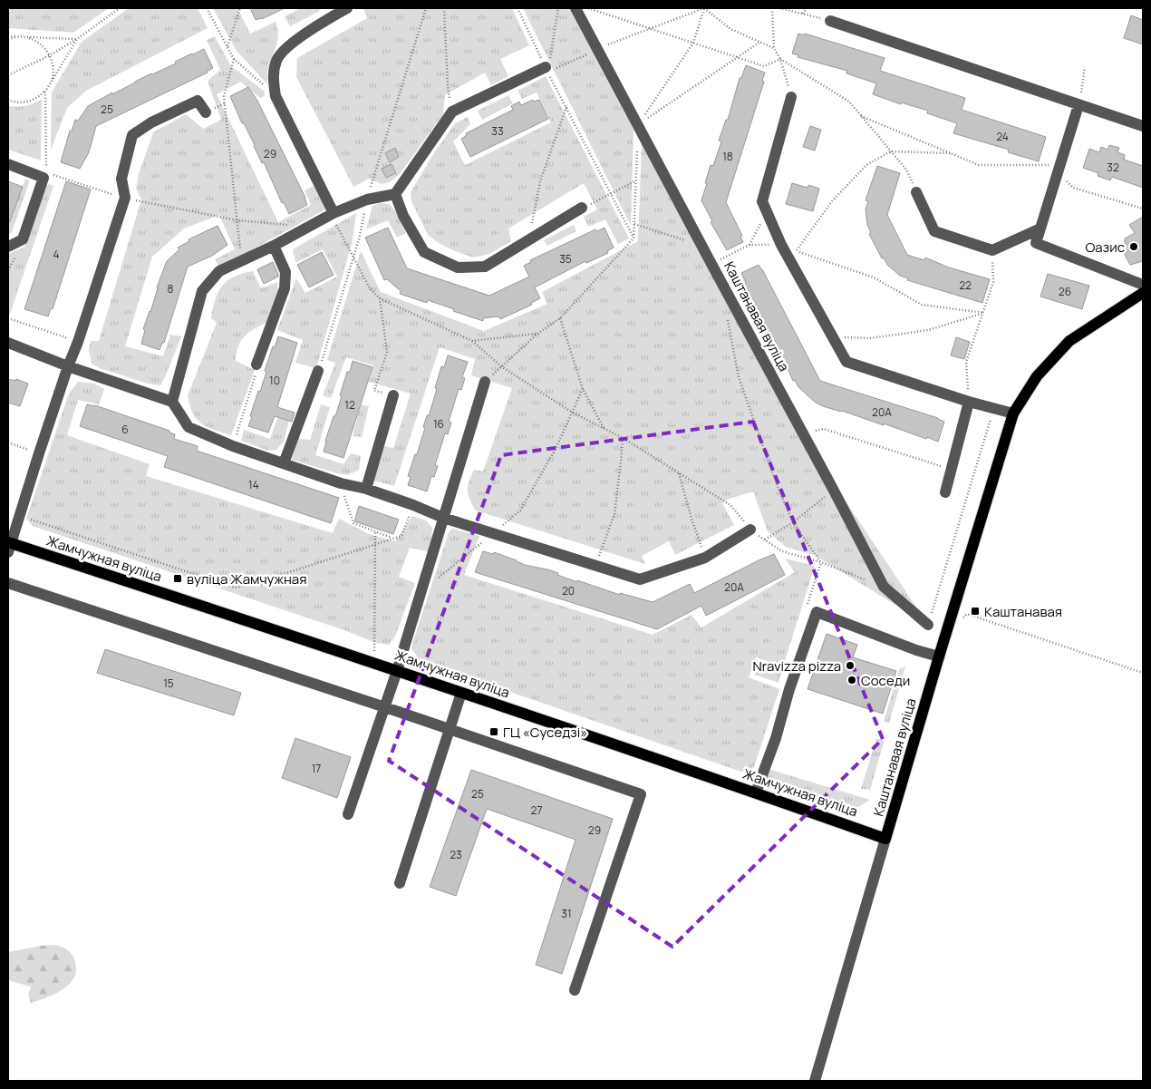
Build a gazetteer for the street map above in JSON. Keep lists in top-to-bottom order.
{
  "streets": {
    "main road": ["Каштанавая вуліца", "Жамчужная вуліца"]
  },
  "crossings": [
    ["Каштанавая вуліца", "Жамчужная вуліца"]
  ],
  "places": {
    "other": ["Оазис", "Nravizza pizza", "Соседи"],
    "transit": ["вуліца Жамчужная", "Каштанавая", "ГЦ «Суседзі»"]
  },
  "house_numbers": [
    "25",
    "33",
    "24",
    "29",
    "18",
    "32",
    "4",
    "35",
    "22",
    "8",
    "26",
    "10",
    "12",
    "20А",
    "16",
    "6",
    "14",
    "20А",
    "20",
    "15",
    "17",
    "25",
    "27",
    "29",
    "23",
    "31"
  ]
}
